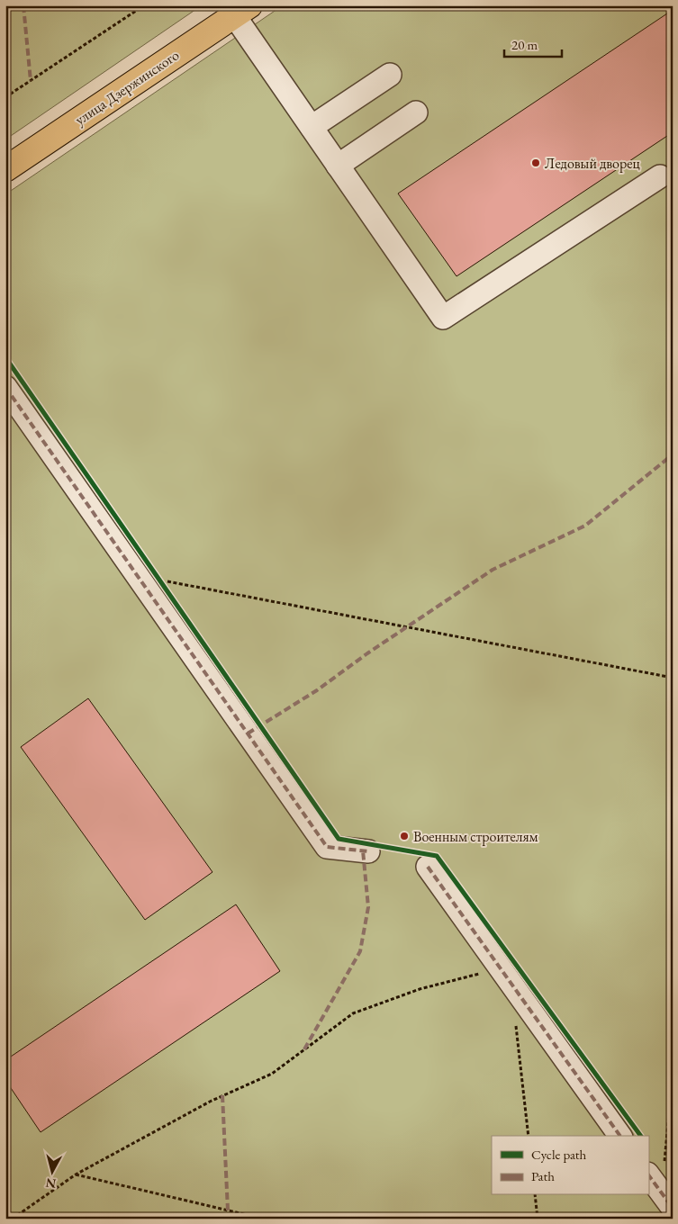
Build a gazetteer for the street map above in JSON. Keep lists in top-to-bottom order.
{
  "streets": {
    "main road": ["улица Дзержинского"]
  },
  "places": ["Ледовый дворец", "Военным строителям"],
  "legend": ["Cycle path", "Path"],
  "scale_bar": "20 m",
  "north": "bottom"
}
